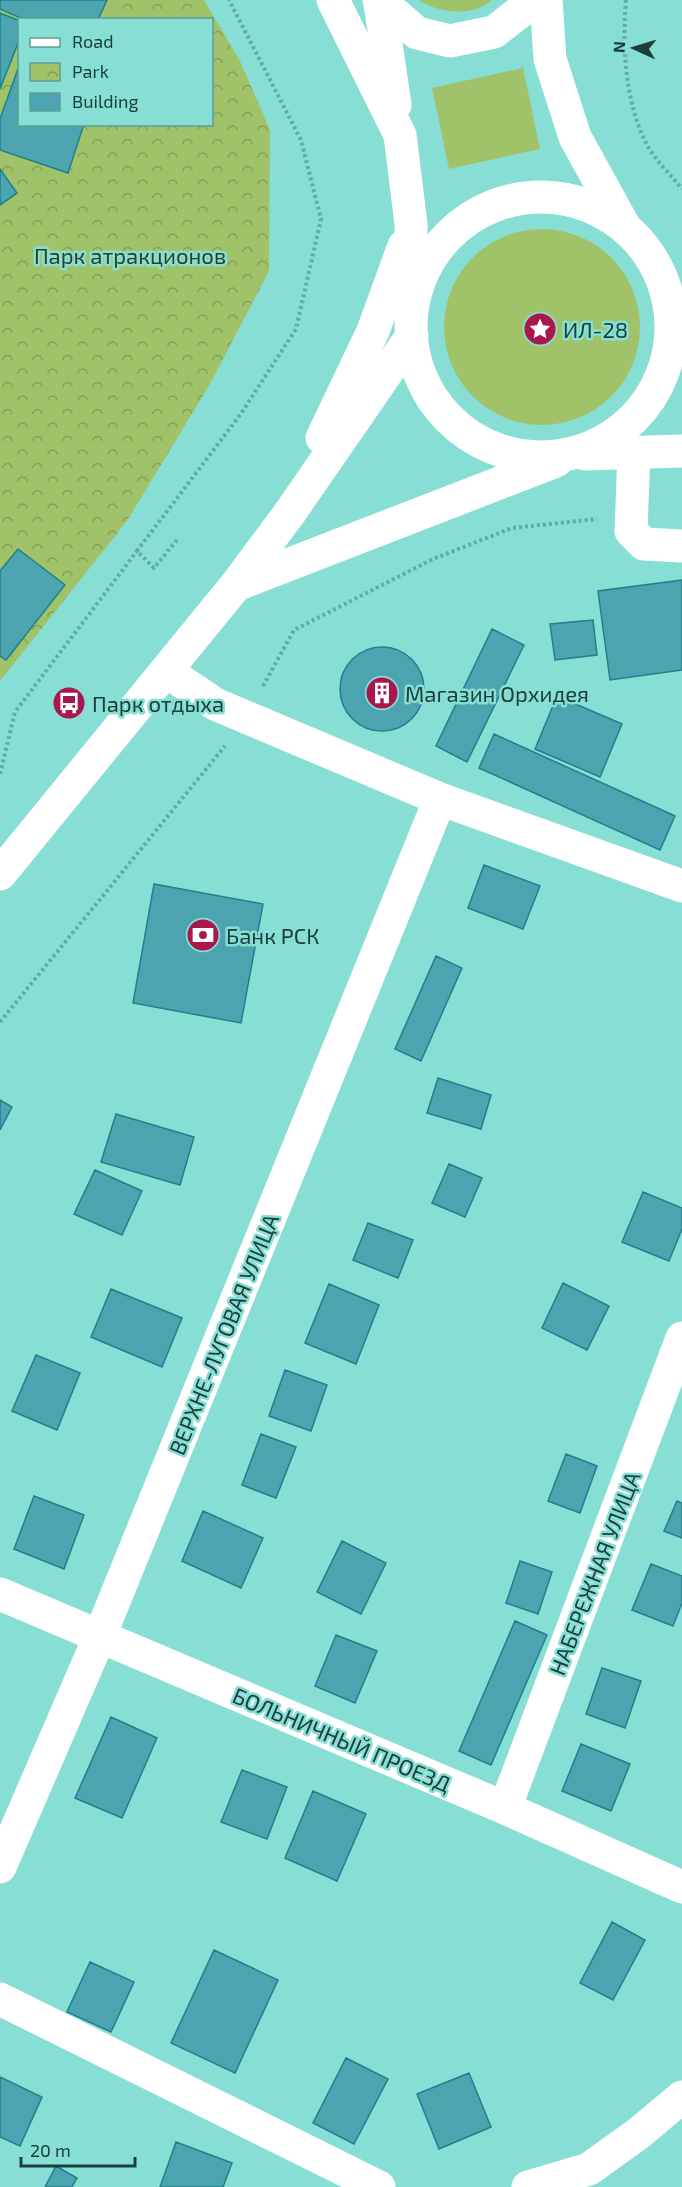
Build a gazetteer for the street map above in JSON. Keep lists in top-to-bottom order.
{
  "streets": {
    "street": ["ВЕРХНЕ-ЛУГОВАЯ УЛИЦА", "НАБЕРЕЖНАЯ УЛИЦА", "БОЛЬНИЧНЫЙ ПРОЕЗД"]
  },
  "crossings": [
    ["ВЕРХНЕ-ЛУГОВАЯ УЛИЦА", "БОЛЬНИЧНЫЙ ПРОЕЗД"],
    ["НАБЕРЕЖНАЯ УЛИЦА", "БОЛЬНИЧНЫЙ ПРОЕЗД"]
  ],
  "parks": ["Парк атракционов"],
  "places": {
    "place": ["ИЛ-28"],
    "building": ["Магазин Орхидея"],
    "bus stop": ["Парк отдыха"],
    "bank": ["Банк РСК"]
  },
  "legend": ["Road", "Park", "Building"],
  "scale_bar": "20 m",
  "north": "left"
}
